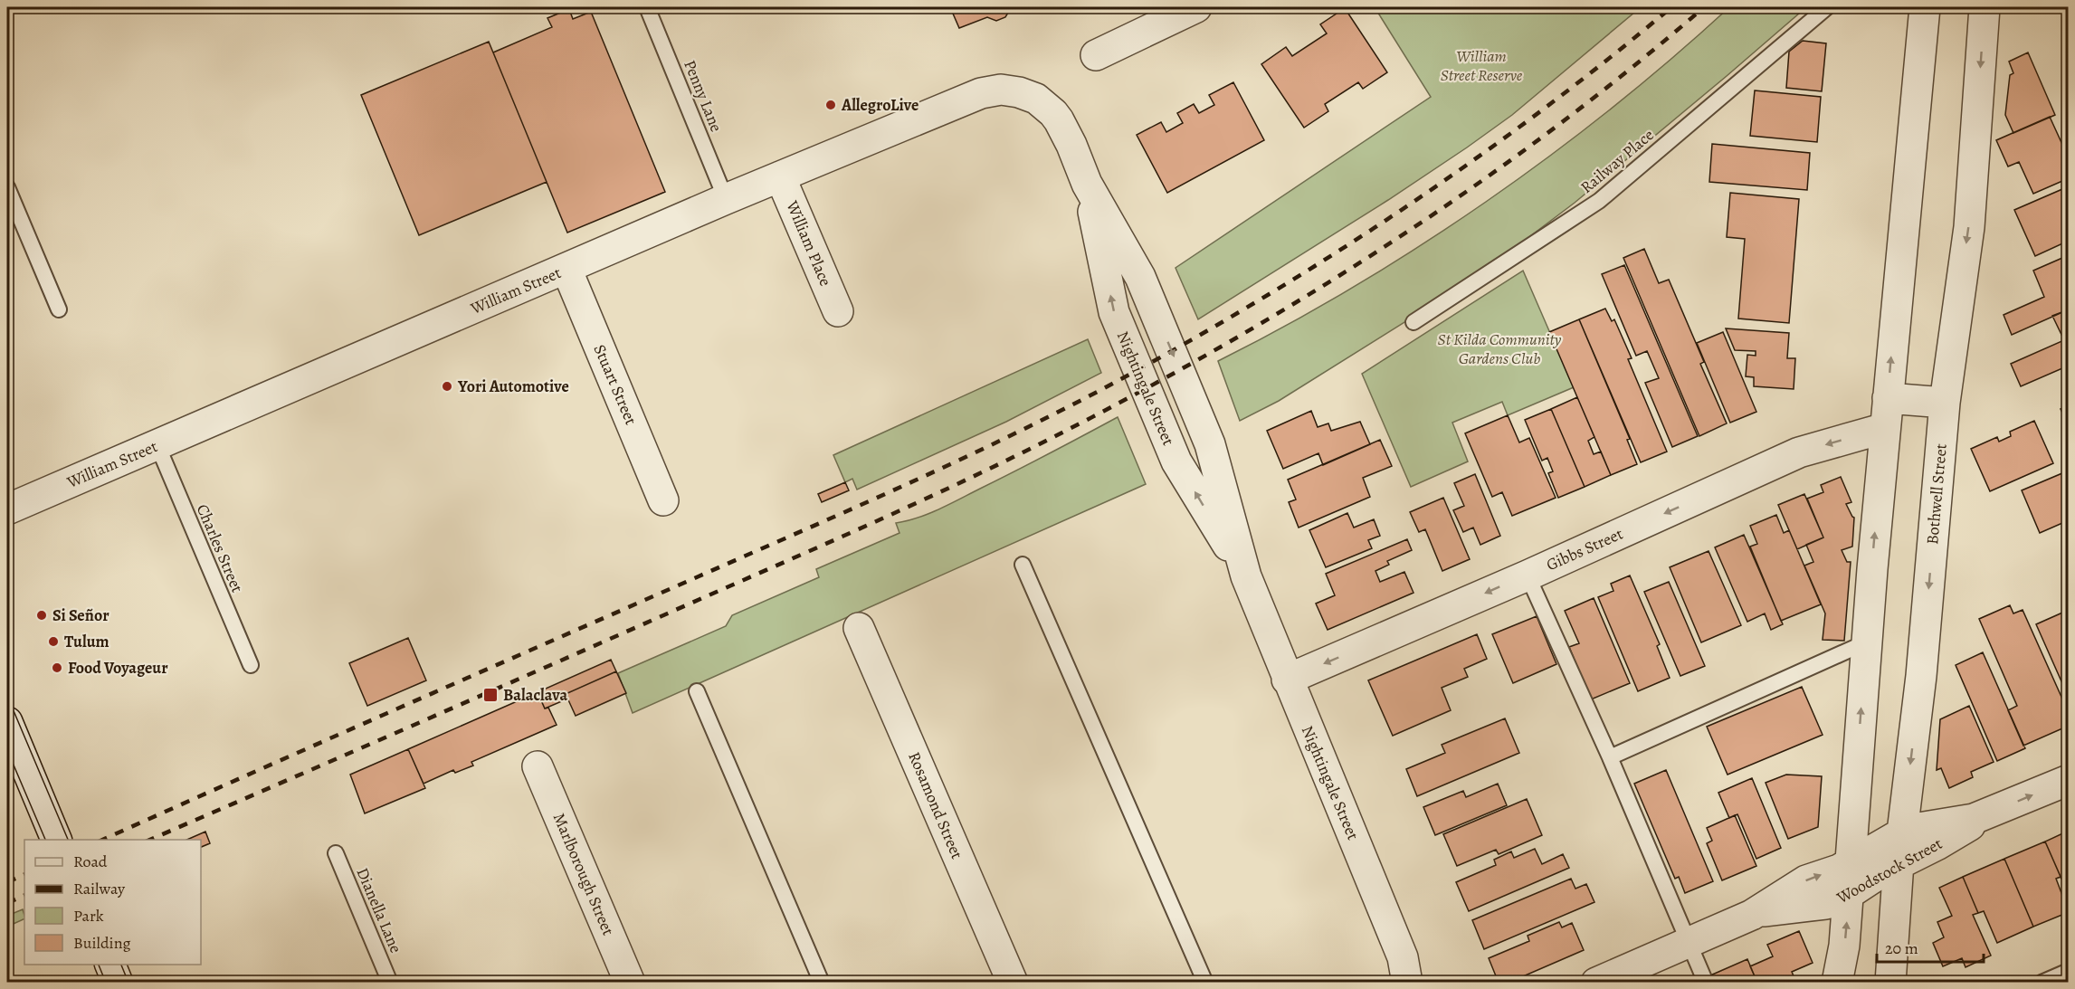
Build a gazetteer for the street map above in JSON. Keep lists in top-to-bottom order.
{
  "streets": {
    "street": [
      "William Place",
      "William Street",
      "Stuart Street",
      "Nightingale Street",
      "Bothwell Street",
      "Gibbs Street",
      "Rosamond Street",
      "Woodstock Street",
      "Marlborough Street"
    ],
    "lane": [
      "Penny Lane",
      "Railway Place",
      "Charles Street",
      "Dianella Lane"
    ]
  },
  "crossings": [
    ["Penny Lane", "William Street"],
    ["William Place", "William Street"],
    ["William Street", "Stuart Street"],
    ["William Street", "Nightingale Street"],
    ["William Street", "Charles Street"],
    ["Nightingale Street", "Gibbs Street"],
    ["Bothwell Street", "Woodstock Street"]
  ],
  "one_way": ["Gibbs Street"],
  "parks": ["William Street Reserve", "St Kilda Community Gardens Club"],
  "places": {
    "other": [
      "AllegroLive",
      "Yori Automotive",
      "Si Señor",
      "Tulum",
      "Food Voyageur"
    ],
    "transit": ["Balaclava"]
  },
  "legend": [
    "Road",
    "Railway",
    "Park",
    "Building"
  ],
  "scale_bar": "20 m"
}
